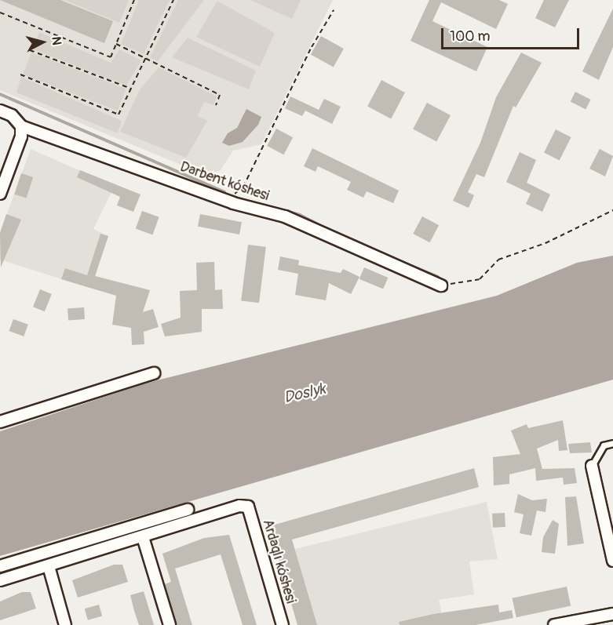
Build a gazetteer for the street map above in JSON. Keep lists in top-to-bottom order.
{
  "streets": {
    "street": ["Darbent kóshesi", "Ardaqlı kóshesi"]
  },
  "water": ["Doslyk"],
  "scale_bar": "100 m",
  "north": "right"
}
